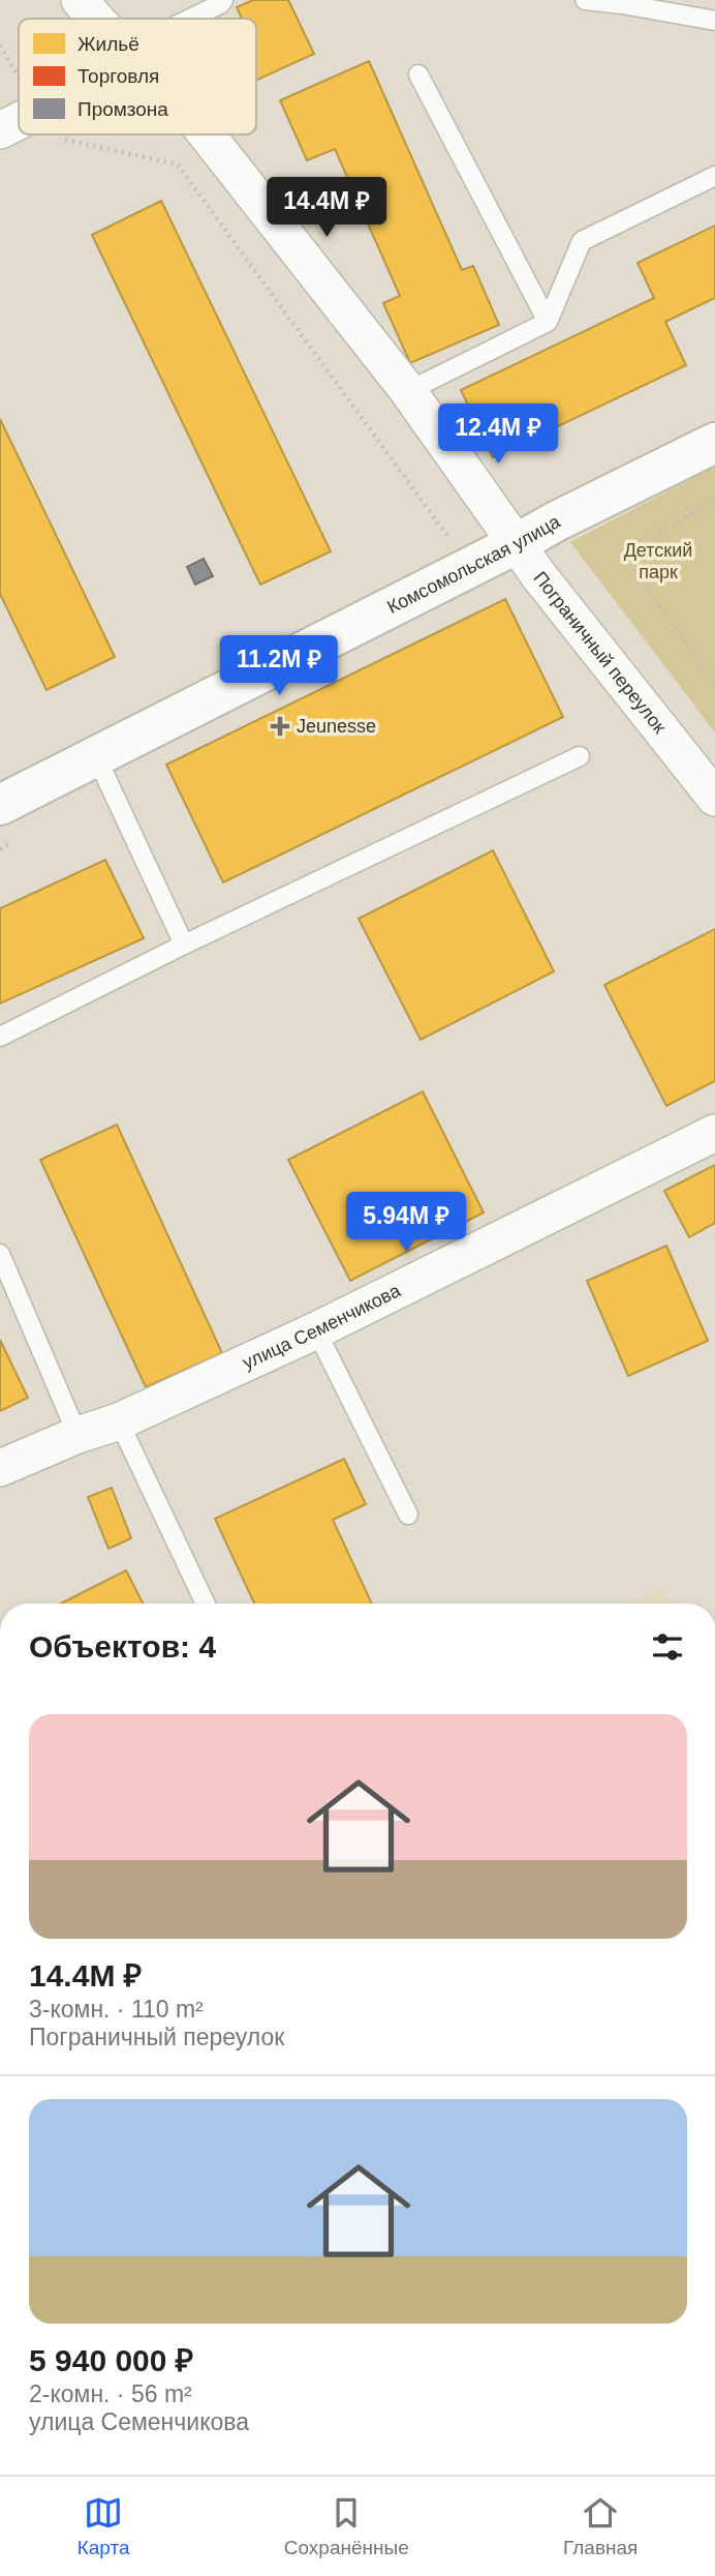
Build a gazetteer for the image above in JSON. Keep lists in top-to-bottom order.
{
  "streets": {
    "street": ["Комсомольская улица", "Пограничный переулок", "улица Семенчикова"]
  },
  "crossings": [
    ["Комсомольская улица", "Пограничный переулок"]
  ],
  "parks": ["Детский парк"],
  "places": {
    "health": ["Jeunesse"]
  },
  "legend": ["Жильё", "Торговля", "Промзона"],
  "page": {
    "price": [
      "14.4M ₽",
      "12.4M ₽",
      "11.2M ₽",
      "5.94M ₽"
    ],
    "heading": "Объектов: 4",
    "list": [
      {
        "name": "14.4M ₽",
        "note": "3-комн. · 110 m² · Пограничный переулок"
      },
      {
        "name": "5 940 000 ₽",
        "note": "2-комн. · 56 m² · улица Семенчикова"
      }
    ],
    "tabs": ["Карта", "Сохранённые", "Главная"]
  }
}
